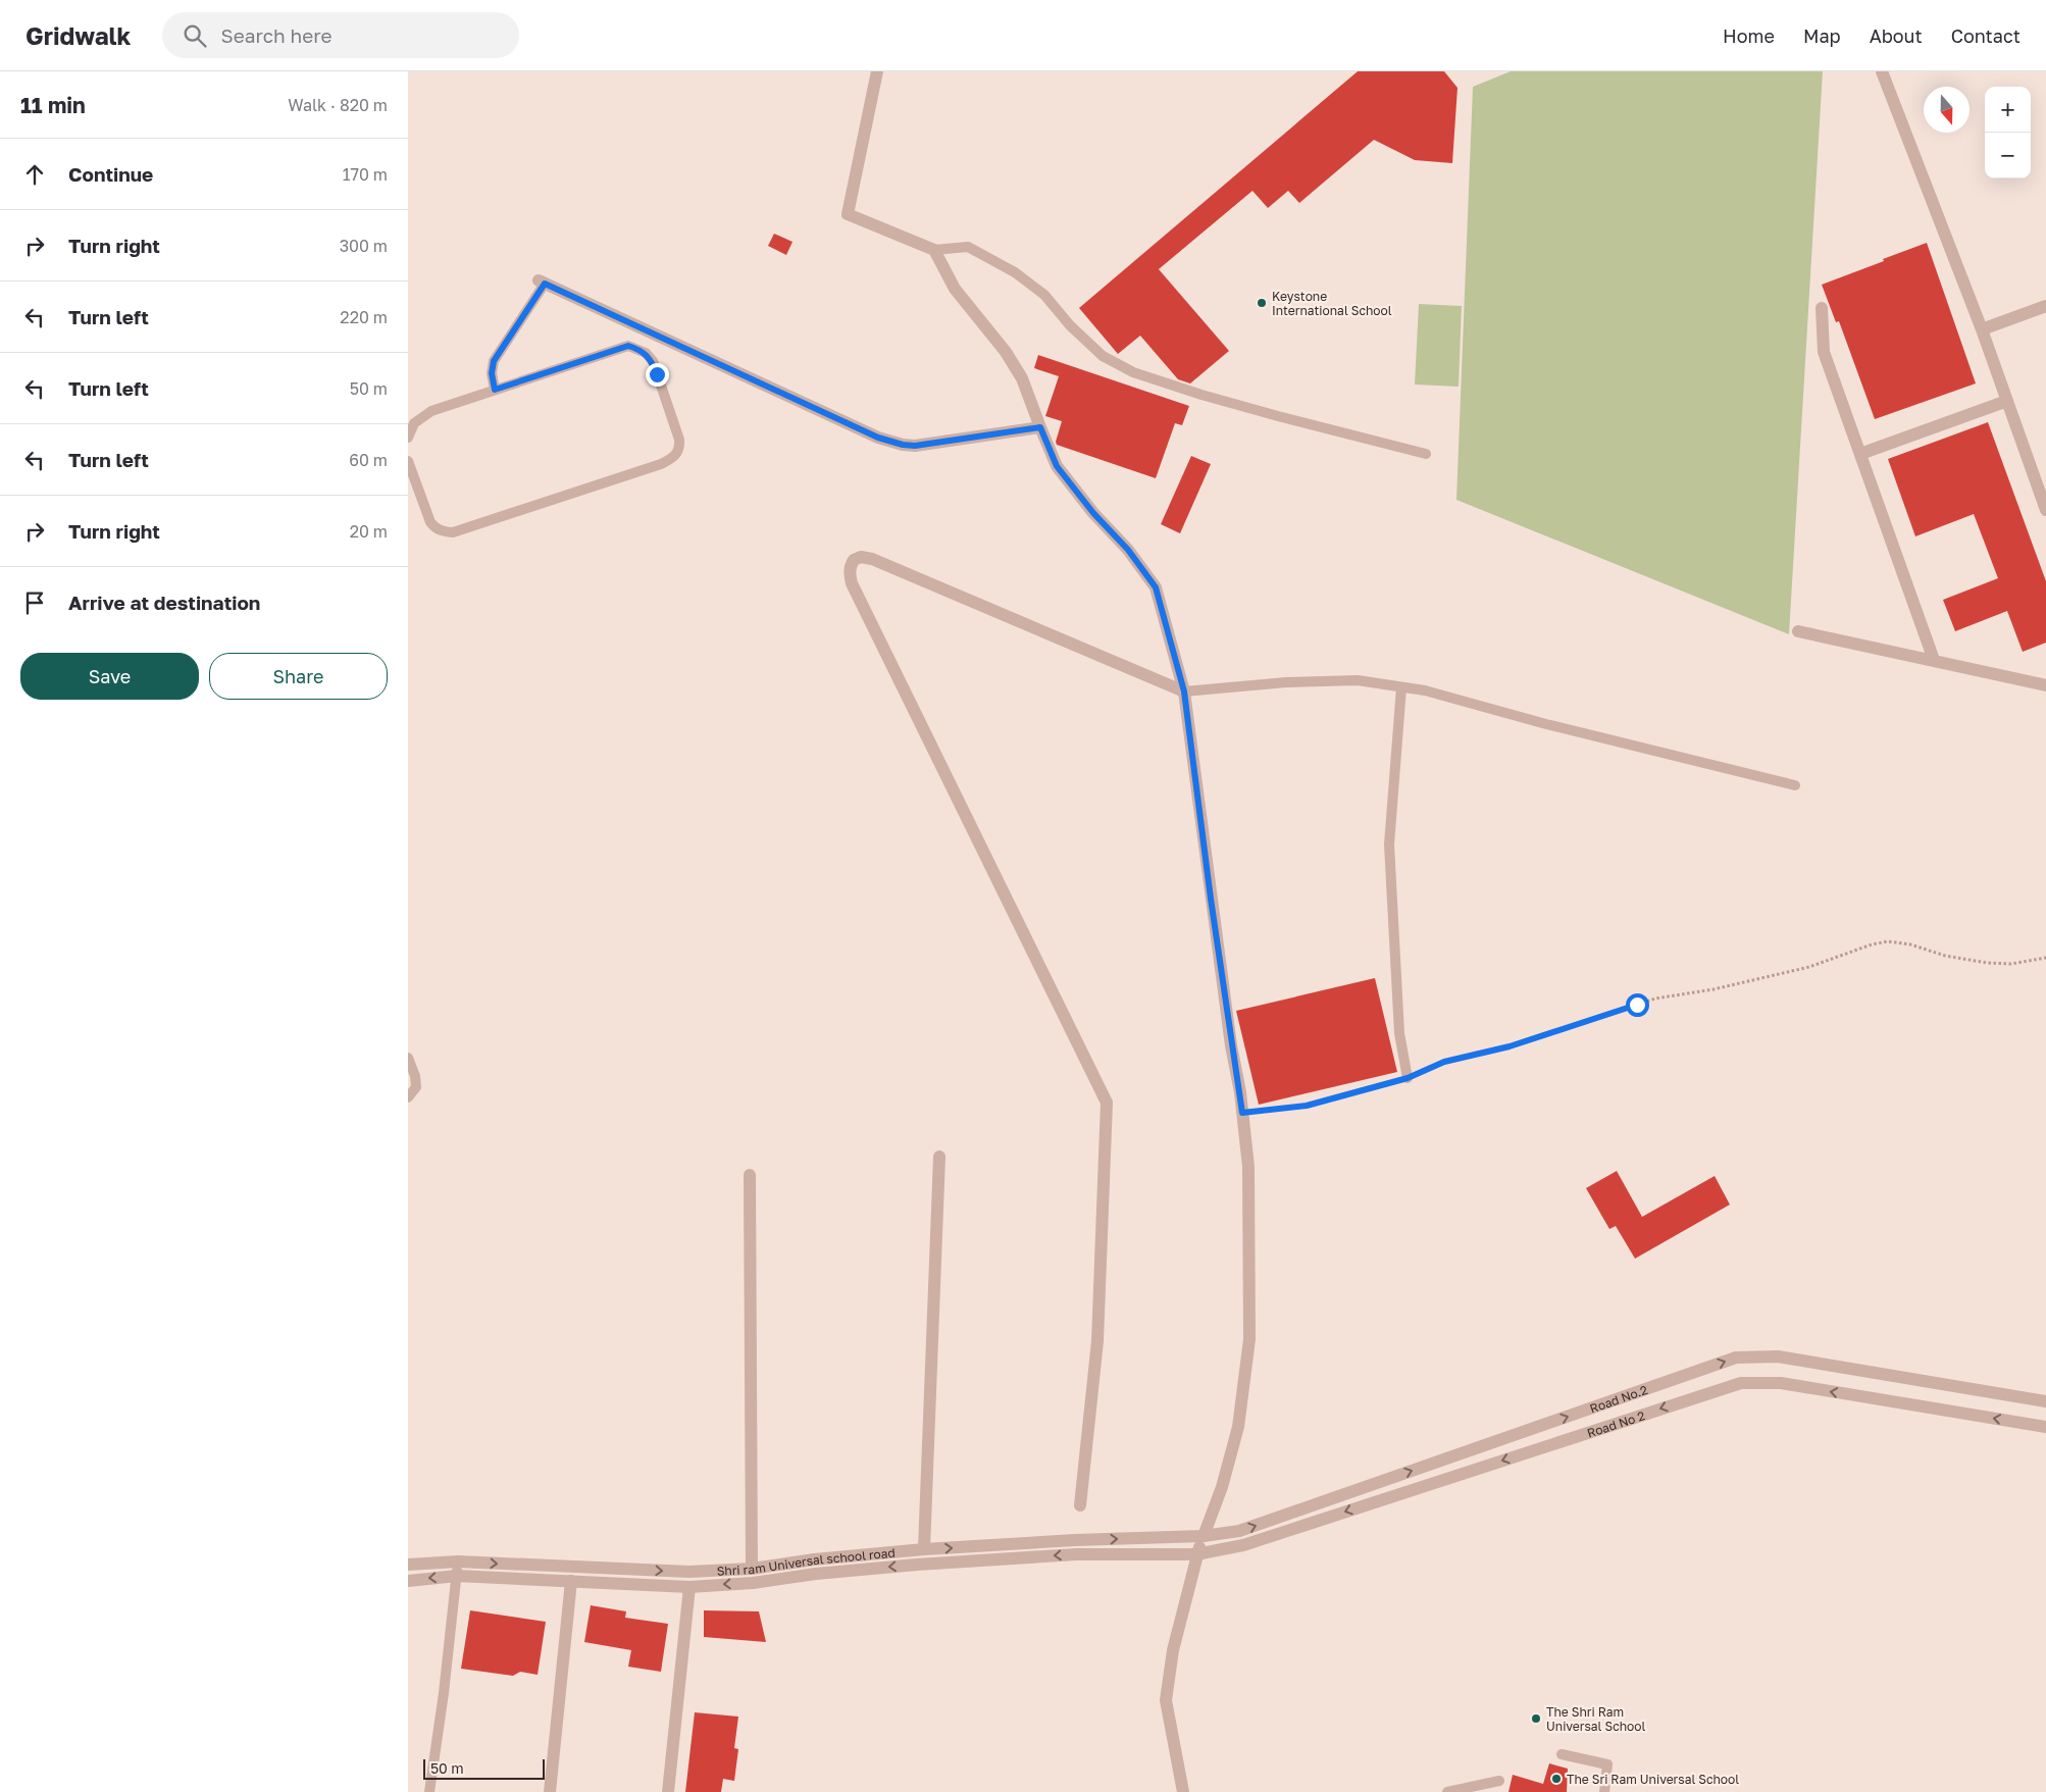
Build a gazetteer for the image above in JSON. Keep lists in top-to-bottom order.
{
  "streets": {
    "street": ["Road No.2", "Road No 2", "Shri ram Universal school road"]
  },
  "crossings": [
    ["Road No.2", "Shri ram Universal school road"],
    ["Road No 2", "Shri ram Universal school road"]
  ],
  "one_way": ["Road No.2", "Road No 2"],
  "places": ["Keystone International School", "The Shri Ram Universal School", "The Sri Ram Universal School"],
  "scale_bar": "50 m",
  "north": "bottom",
  "page": {
    "header": "Gridwalk",
    "search": "Search here",
    "nav": [
      "Home",
      "Map",
      "About",
      "Contact"
    ],
    "heading": ["11 min", "Walk · 820 m"],
    "map_buttons": ["+", "−"],
    "list": [
      ["Continue", "170 m"],
      ["Turn right", "300 m"],
      ["Turn left", "220 m"],
      ["Turn left", "50 m"],
      ["Turn left", "60 m"],
      ["Turn right", "20 m"],
      "Arrive at destination"
    ],
    "buttons": ["Save", "Share"],
    "scale": "50 m"
  }
}
